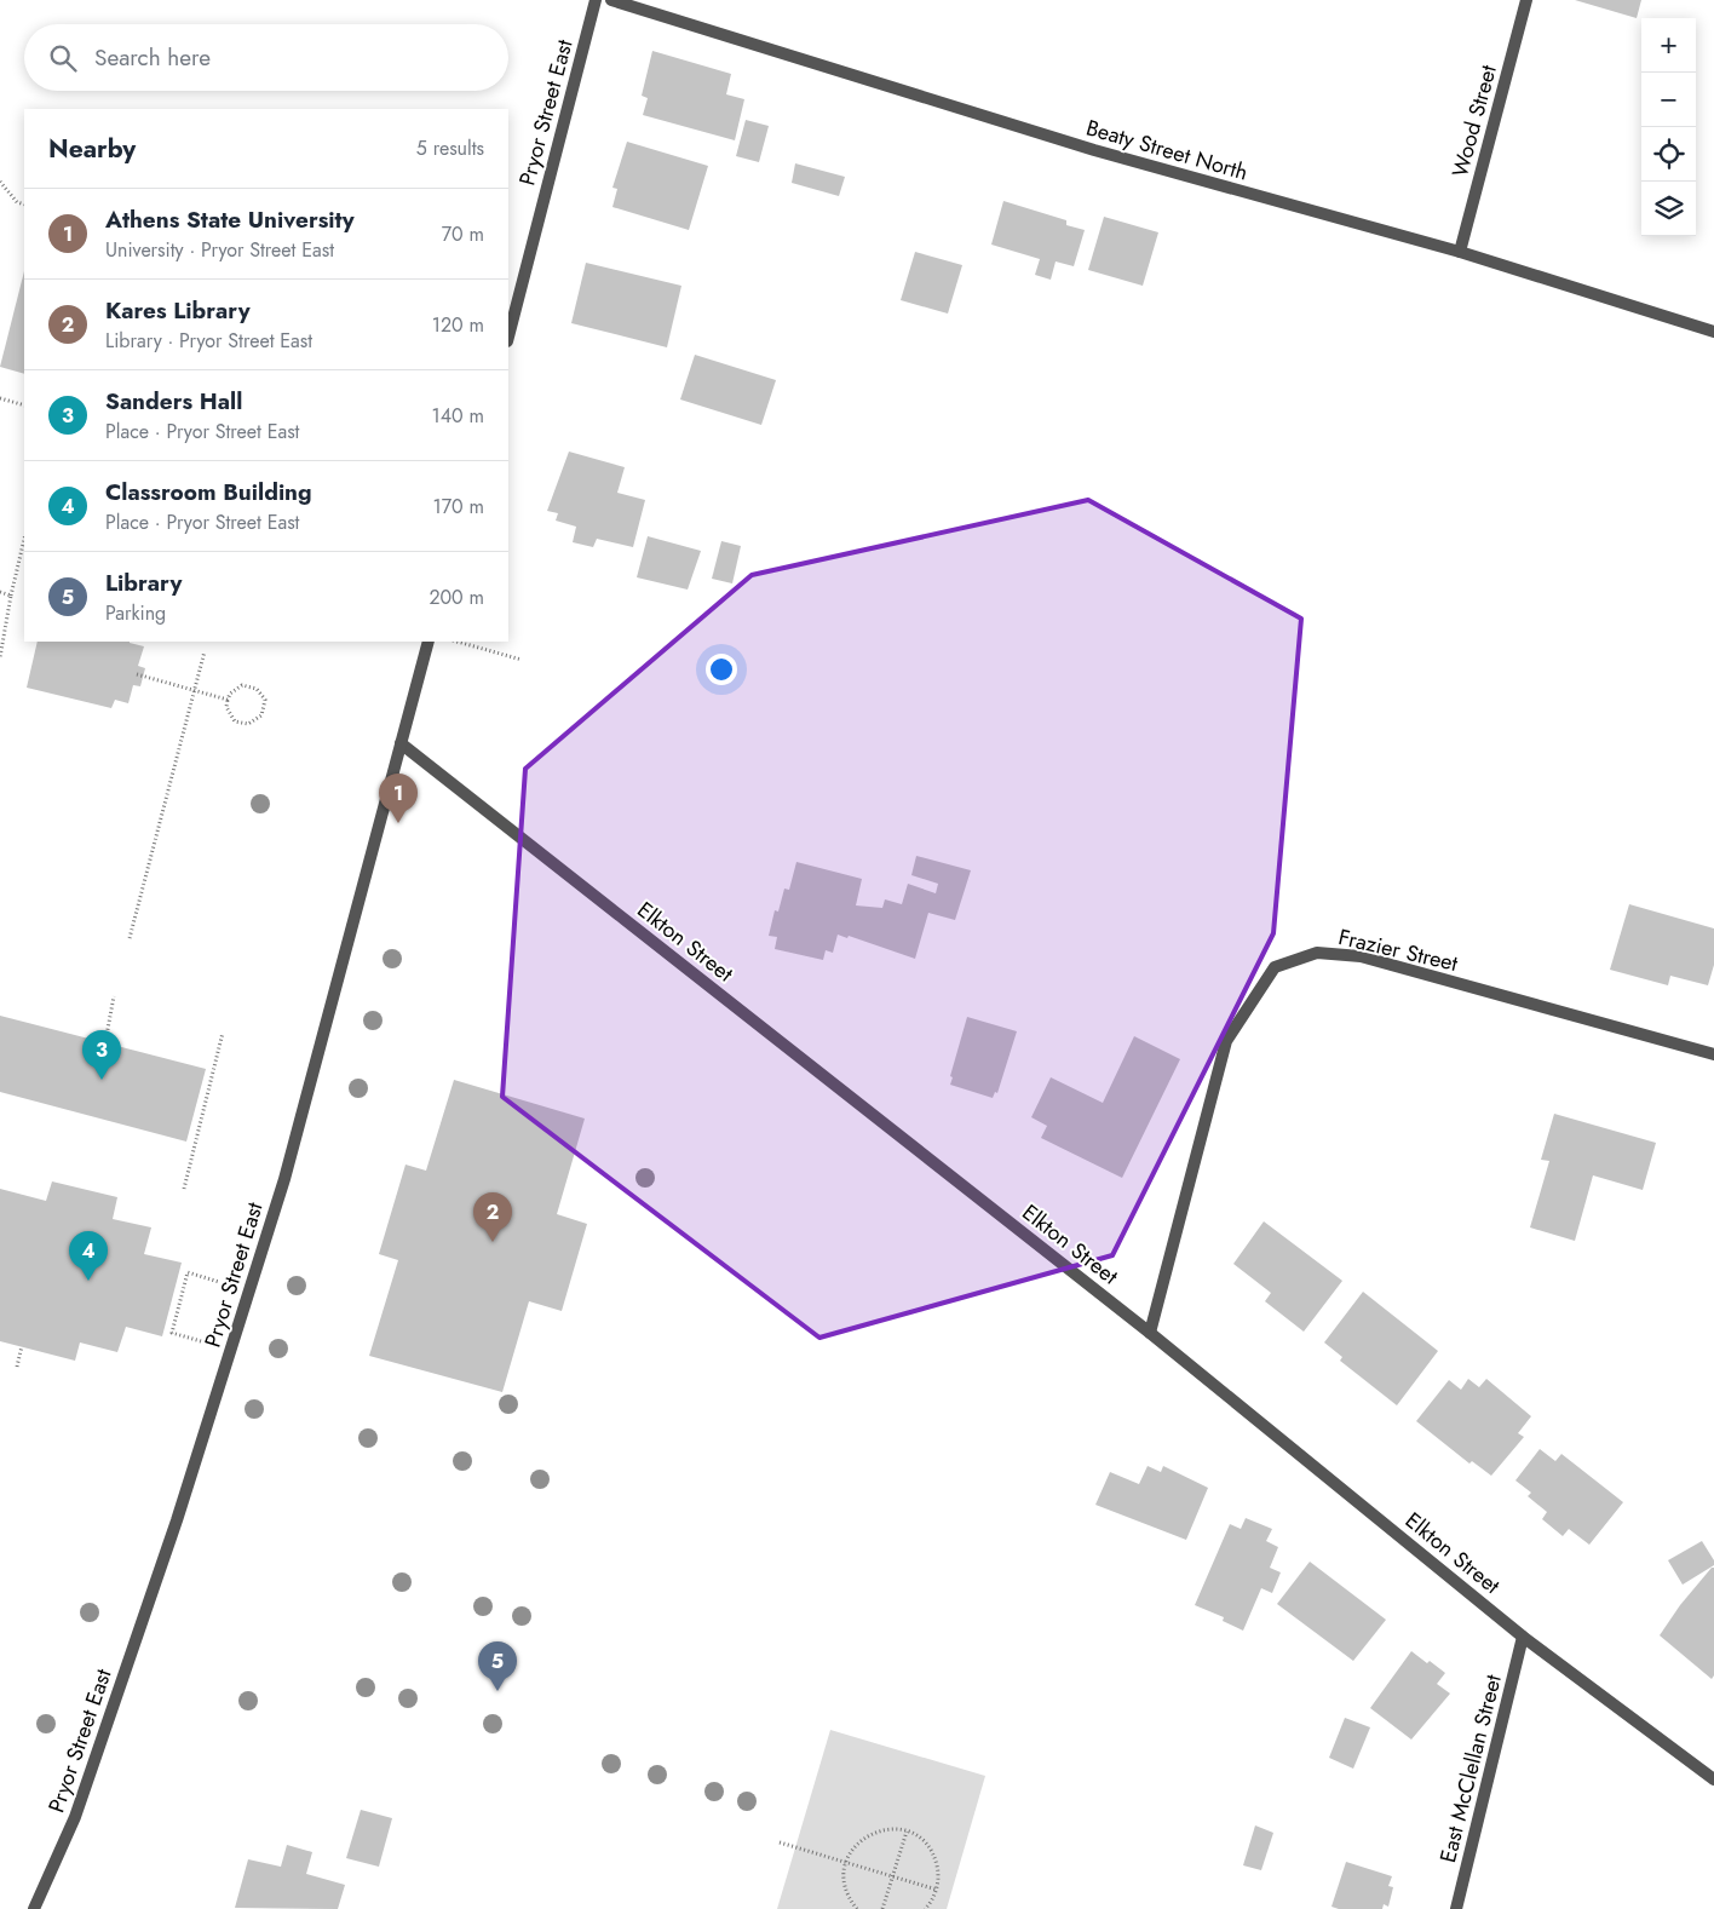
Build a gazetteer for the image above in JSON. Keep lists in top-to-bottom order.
{
  "streets": {
    "street": [
      "Pryor Street East",
      "Wood Street",
      "Beaty Street North",
      "Elkton Street",
      "Frazier Street",
      "East McClellan Street"
    ]
  },
  "crossings": [
    ["Pryor Street East", "Elkton Street"],
    ["Wood Street", "Beaty Street North"],
    ["Elkton Street", "Frazier Street"],
    ["Elkton Street", "East McClellan Street"]
  ],
  "page": {
    "map_buttons": ["+", "−"],
    "search": "Search here",
    "heading": ["Nearby", "5 results"],
    "list": [
      {
        "mark": "1",
        "name": "Athens State University",
        "note": "University · Pryor Street East",
        "value": "70 m"
      },
      {
        "mark": "2",
        "name": "Kares Library",
        "note": "Library · Pryor Street East",
        "value": "120 m"
      },
      {
        "mark": "3",
        "name": "Sanders Hall",
        "note": "Place · Pryor Street East",
        "value": "140 m"
      },
      {
        "mark": "4",
        "name": "Classroom Building",
        "note": "Place · Pryor Street East",
        "value": "170 m"
      },
      {
        "mark": "5",
        "name": "Library",
        "note": "Parking",
        "value": "200 m"
      }
    ],
    "pins": [
      "1",
      "3",
      "2",
      "4",
      "5"
    ]
  }
}
